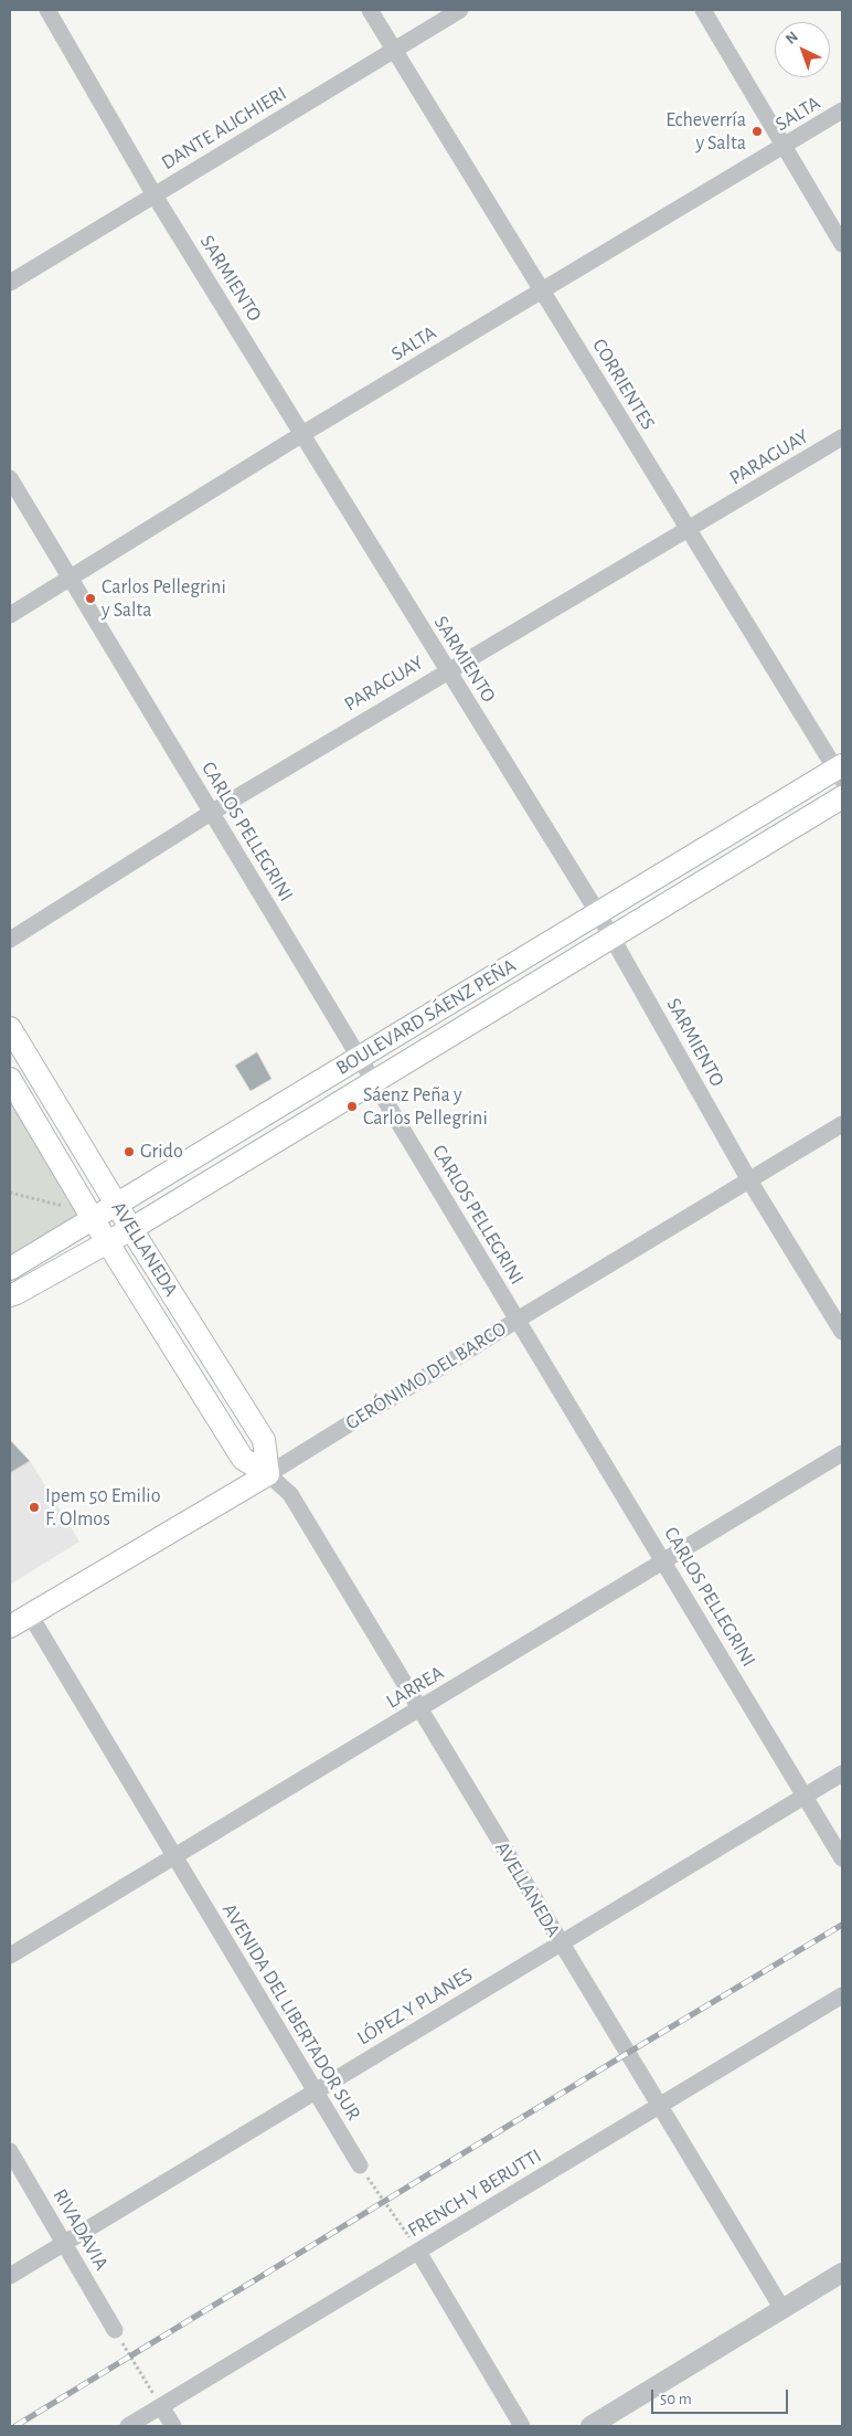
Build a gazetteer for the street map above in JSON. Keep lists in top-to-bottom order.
{
  "streets": {
    "main road": ["BOULEVARD SÁENZ PEÑA", "AVELLANEDA", "GERÓNIMO DEL BARCO"],
    "street": [
      "SALTA",
      "DANTE ALIGHIERI",
      "SARMIENTO",
      "CORRIENTES",
      "PARAGUAY",
      "CARLOS PELLEGRINI",
      "LARREA",
      "LÓPEZ Y PLANES",
      "AVENIDA DEL LIBERTADOR SUR",
      "FRENCH Y BERUTTI",
      "RIVADAVIA"
    ]
  },
  "crossings": [
    ["SALTA", "SARMIENTO"],
    ["SALTA", "CORRIENTES"],
    ["SALTA", "CARLOS PELLEGRINI"],
    ["DANTE ALIGHIERI", "SARMIENTO"],
    ["DANTE ALIGHIERI", "CORRIENTES"],
    ["SARMIENTO", "PARAGUAY"],
    ["SARMIENTO", "BOULEVARD SÁENZ PEÑA"],
    ["SARMIENTO", "GERÓNIMO DEL BARCO"],
    ["CORRIENTES", "PARAGUAY"],
    ["CORRIENTES", "BOULEVARD SÁENZ PEÑA"],
    ["PARAGUAY", "CARLOS PELLEGRINI"],
    ["CARLOS PELLEGRINI", "BOULEVARD SÁENZ PEÑA"],
    ["CARLOS PELLEGRINI", "GERÓNIMO DEL BARCO"],
    ["CARLOS PELLEGRINI", "LARREA"],
    ["CARLOS PELLEGRINI", "LÓPEZ Y PLANES"],
    ["BOULEVARD SÁENZ PEÑA", "AVELLANEDA"],
    ["AVELLANEDA", "GERÓNIMO DEL BARCO"],
    ["AVELLANEDA", "LARREA"],
    ["AVELLANEDA", "LÓPEZ Y PLANES"],
    ["AVELLANEDA", "FRENCH Y BERUTTI"],
    ["GERÓNIMO DEL BARCO", "AVENIDA DEL LIBERTADOR SUR"],
    ["LARREA", "AVENIDA DEL LIBERTADOR SUR"],
    ["LÓPEZ Y PLANES", "AVENIDA DEL LIBERTADOR SUR"],
    ["LÓPEZ Y PLANES", "RIVADAVIA"]
  ],
  "places": [
    "Echeverría y Salta",
    "Carlos Pellegrini y Salta",
    "Sáenz Peña y Carlos Pellegrini",
    "Grido",
    "Ipem 50 Emilio F. Olmos"
  ],
  "scale_bar": "50 m",
  "north": "top left"
}
